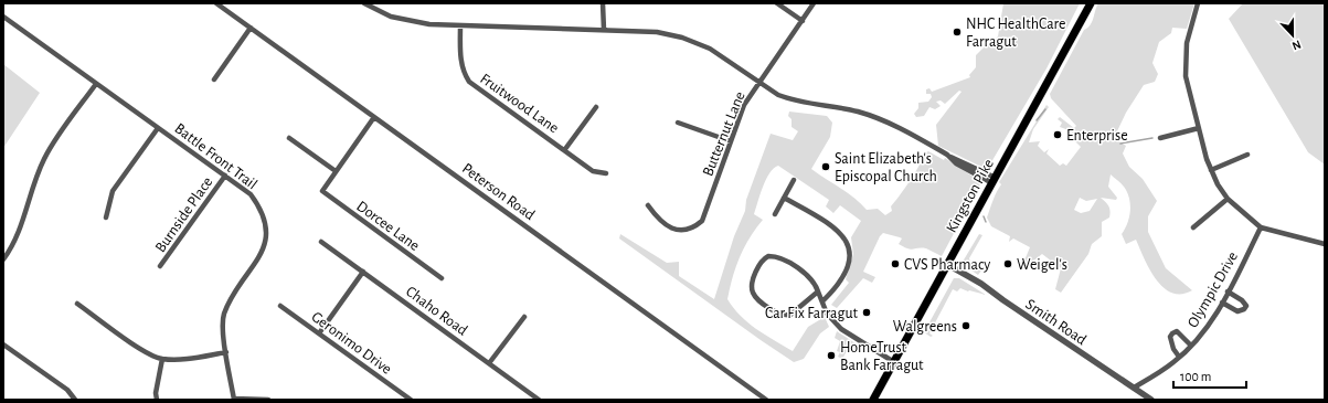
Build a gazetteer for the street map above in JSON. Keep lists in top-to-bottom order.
{
  "streets": {
    "main road": ["Kingston Pike"],
    "street": [
      "Fruitwood Lane",
      "Butternut Lane",
      "Battle Front Trail",
      "Peterson Road",
      "Burnside Place",
      "Dorcee Lane",
      "Olympic Drive",
      "Chaho Road",
      "Smith Road",
      "Geronimo Drive"
    ]
  },
  "crossings": [
    ["Battle Front Trail", "Burnside Place"],
    ["Kingston Pike", "Smith Road"],
    ["Olympic Drive", "Smith Road"]
  ],
  "places": [
    "NHC HealthCare Farragut",
    "Enterprise",
    "Saint Elizabeth's Episcopal Church",
    "CVS Pharmacy",
    "Weigel's",
    "Car Fix Farragut",
    "Walgreens",
    "HomeTrust Bank Farragut"
  ],
  "scale_bar": "100 m",
  "north": "bottom"
}
